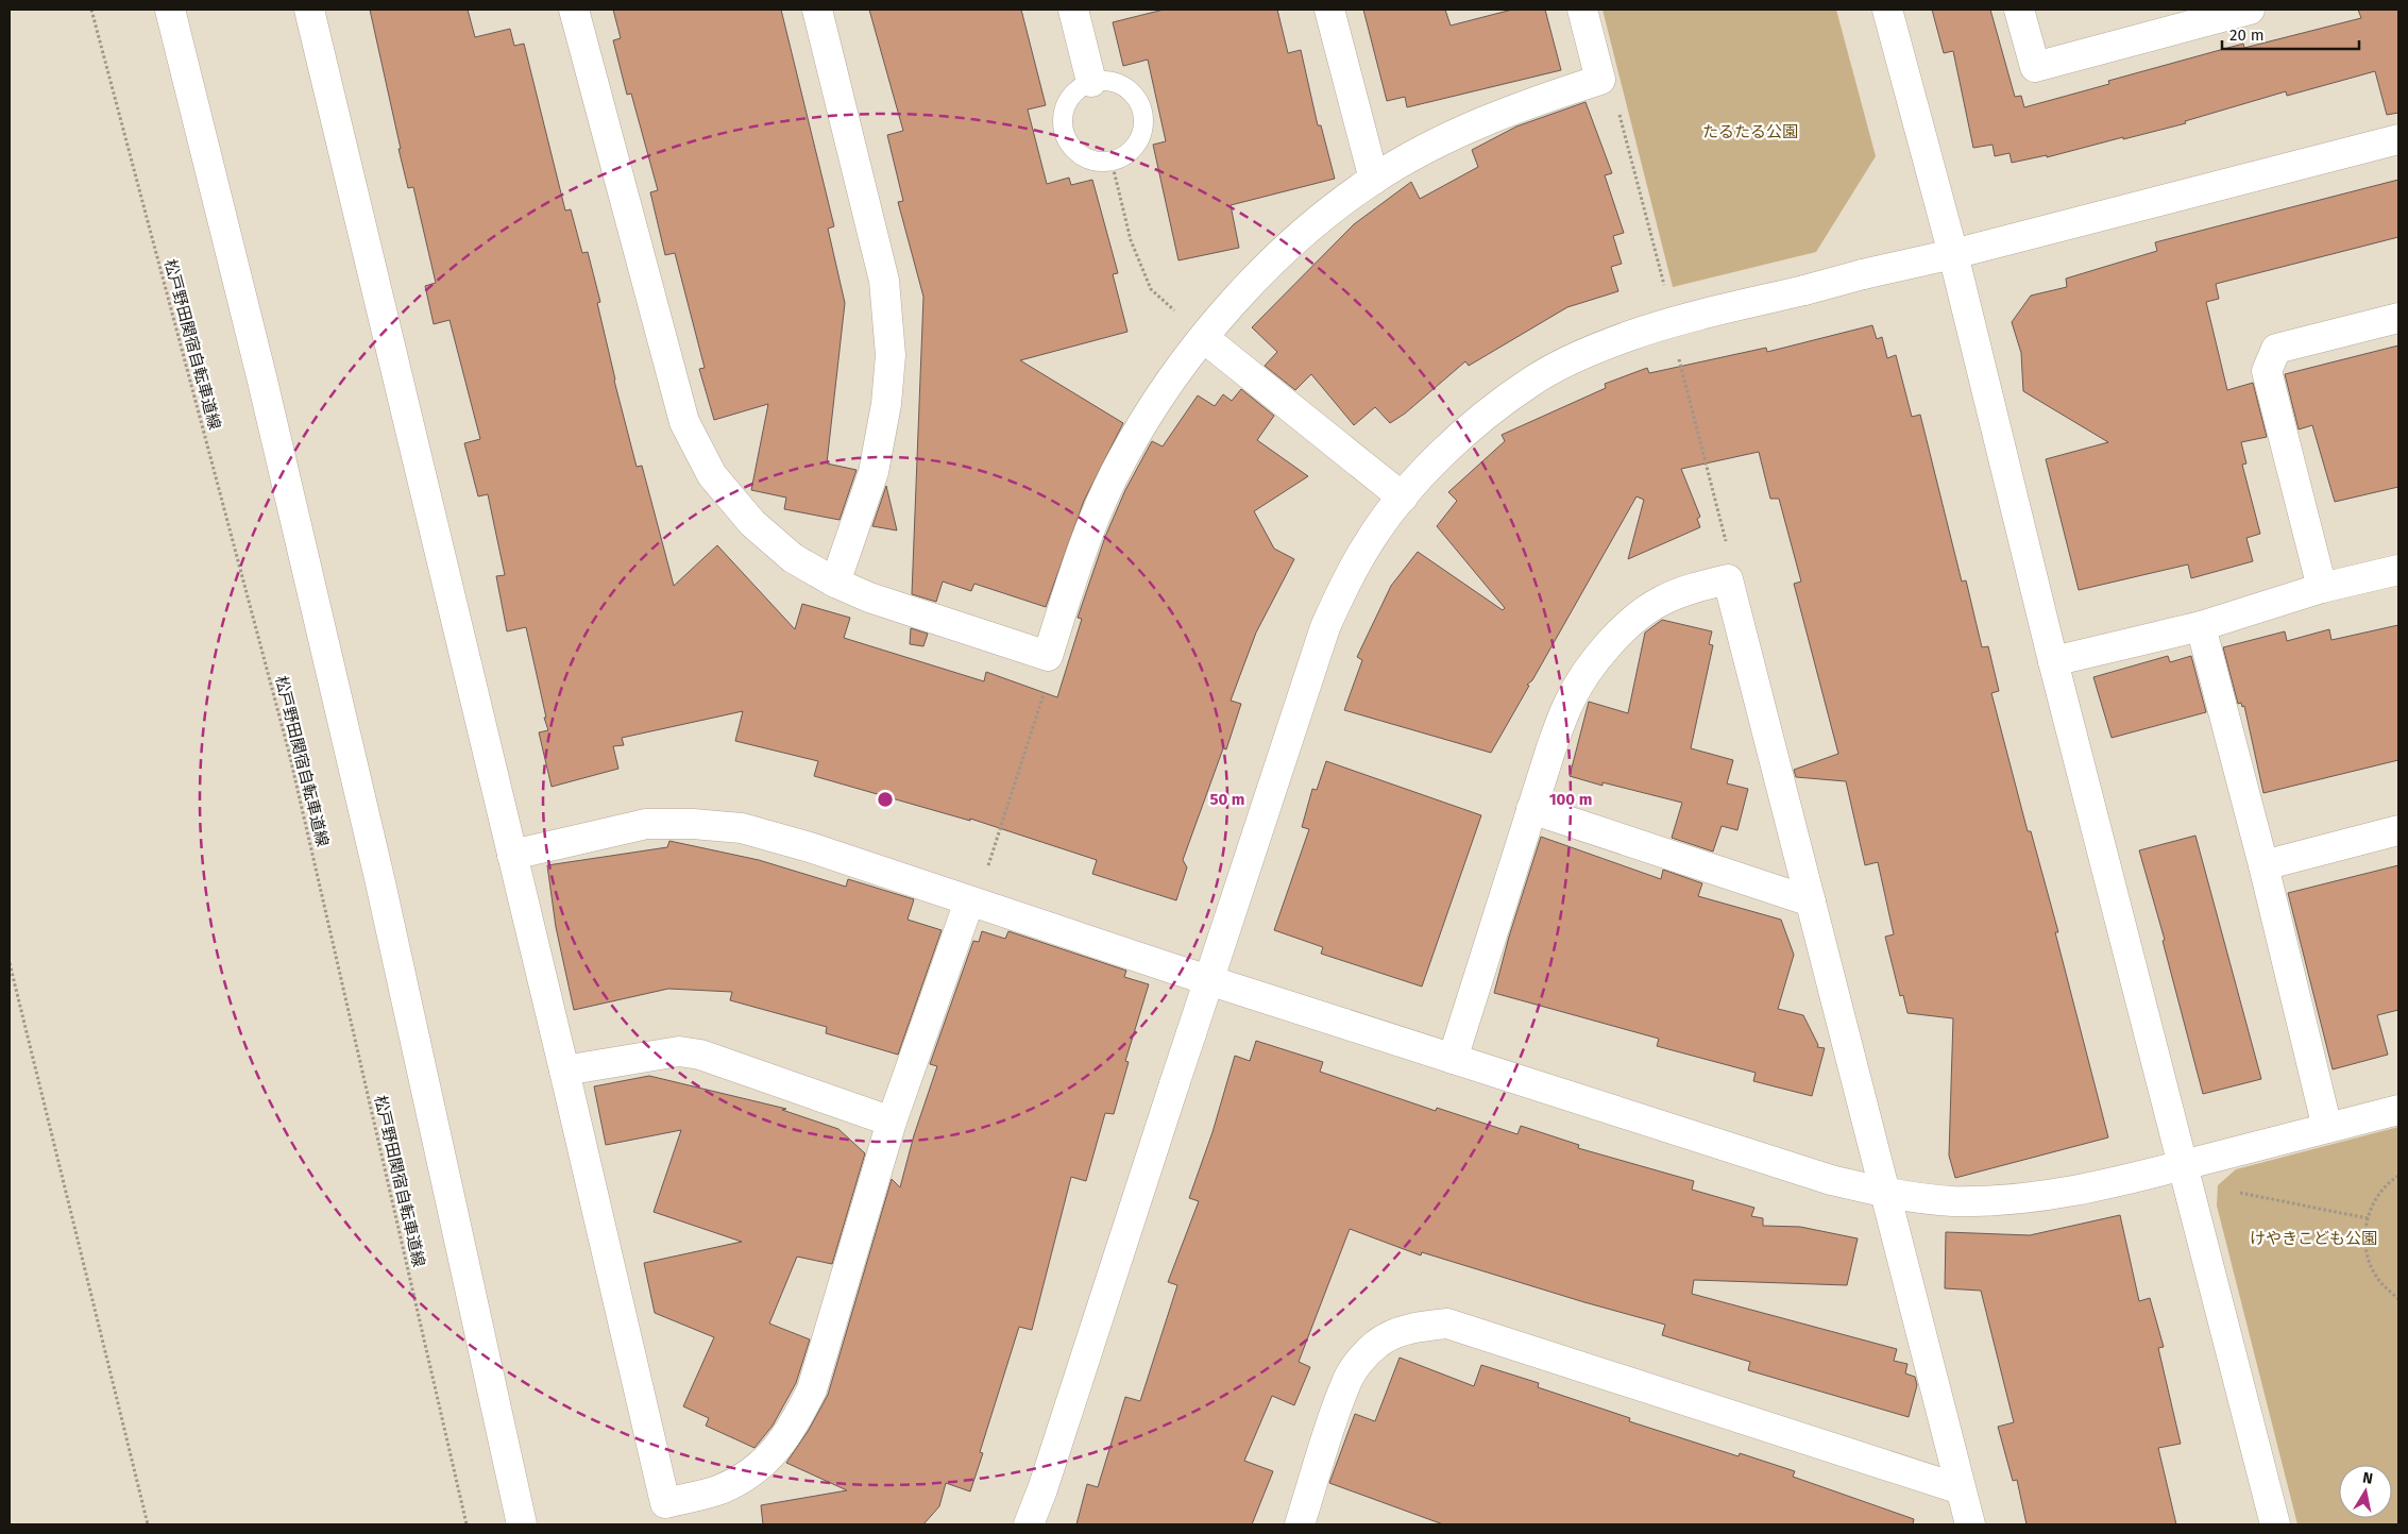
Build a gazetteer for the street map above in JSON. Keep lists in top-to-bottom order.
{
  "streets": {
    "path": ["松戸野田関宿自転車道線"]
  },
  "parks": ["たるたる公園", "けやきこども公園"],
  "scale_bar": "20 m",
  "north": "top",
  "rings": ["50 m", "100 m"]
}
